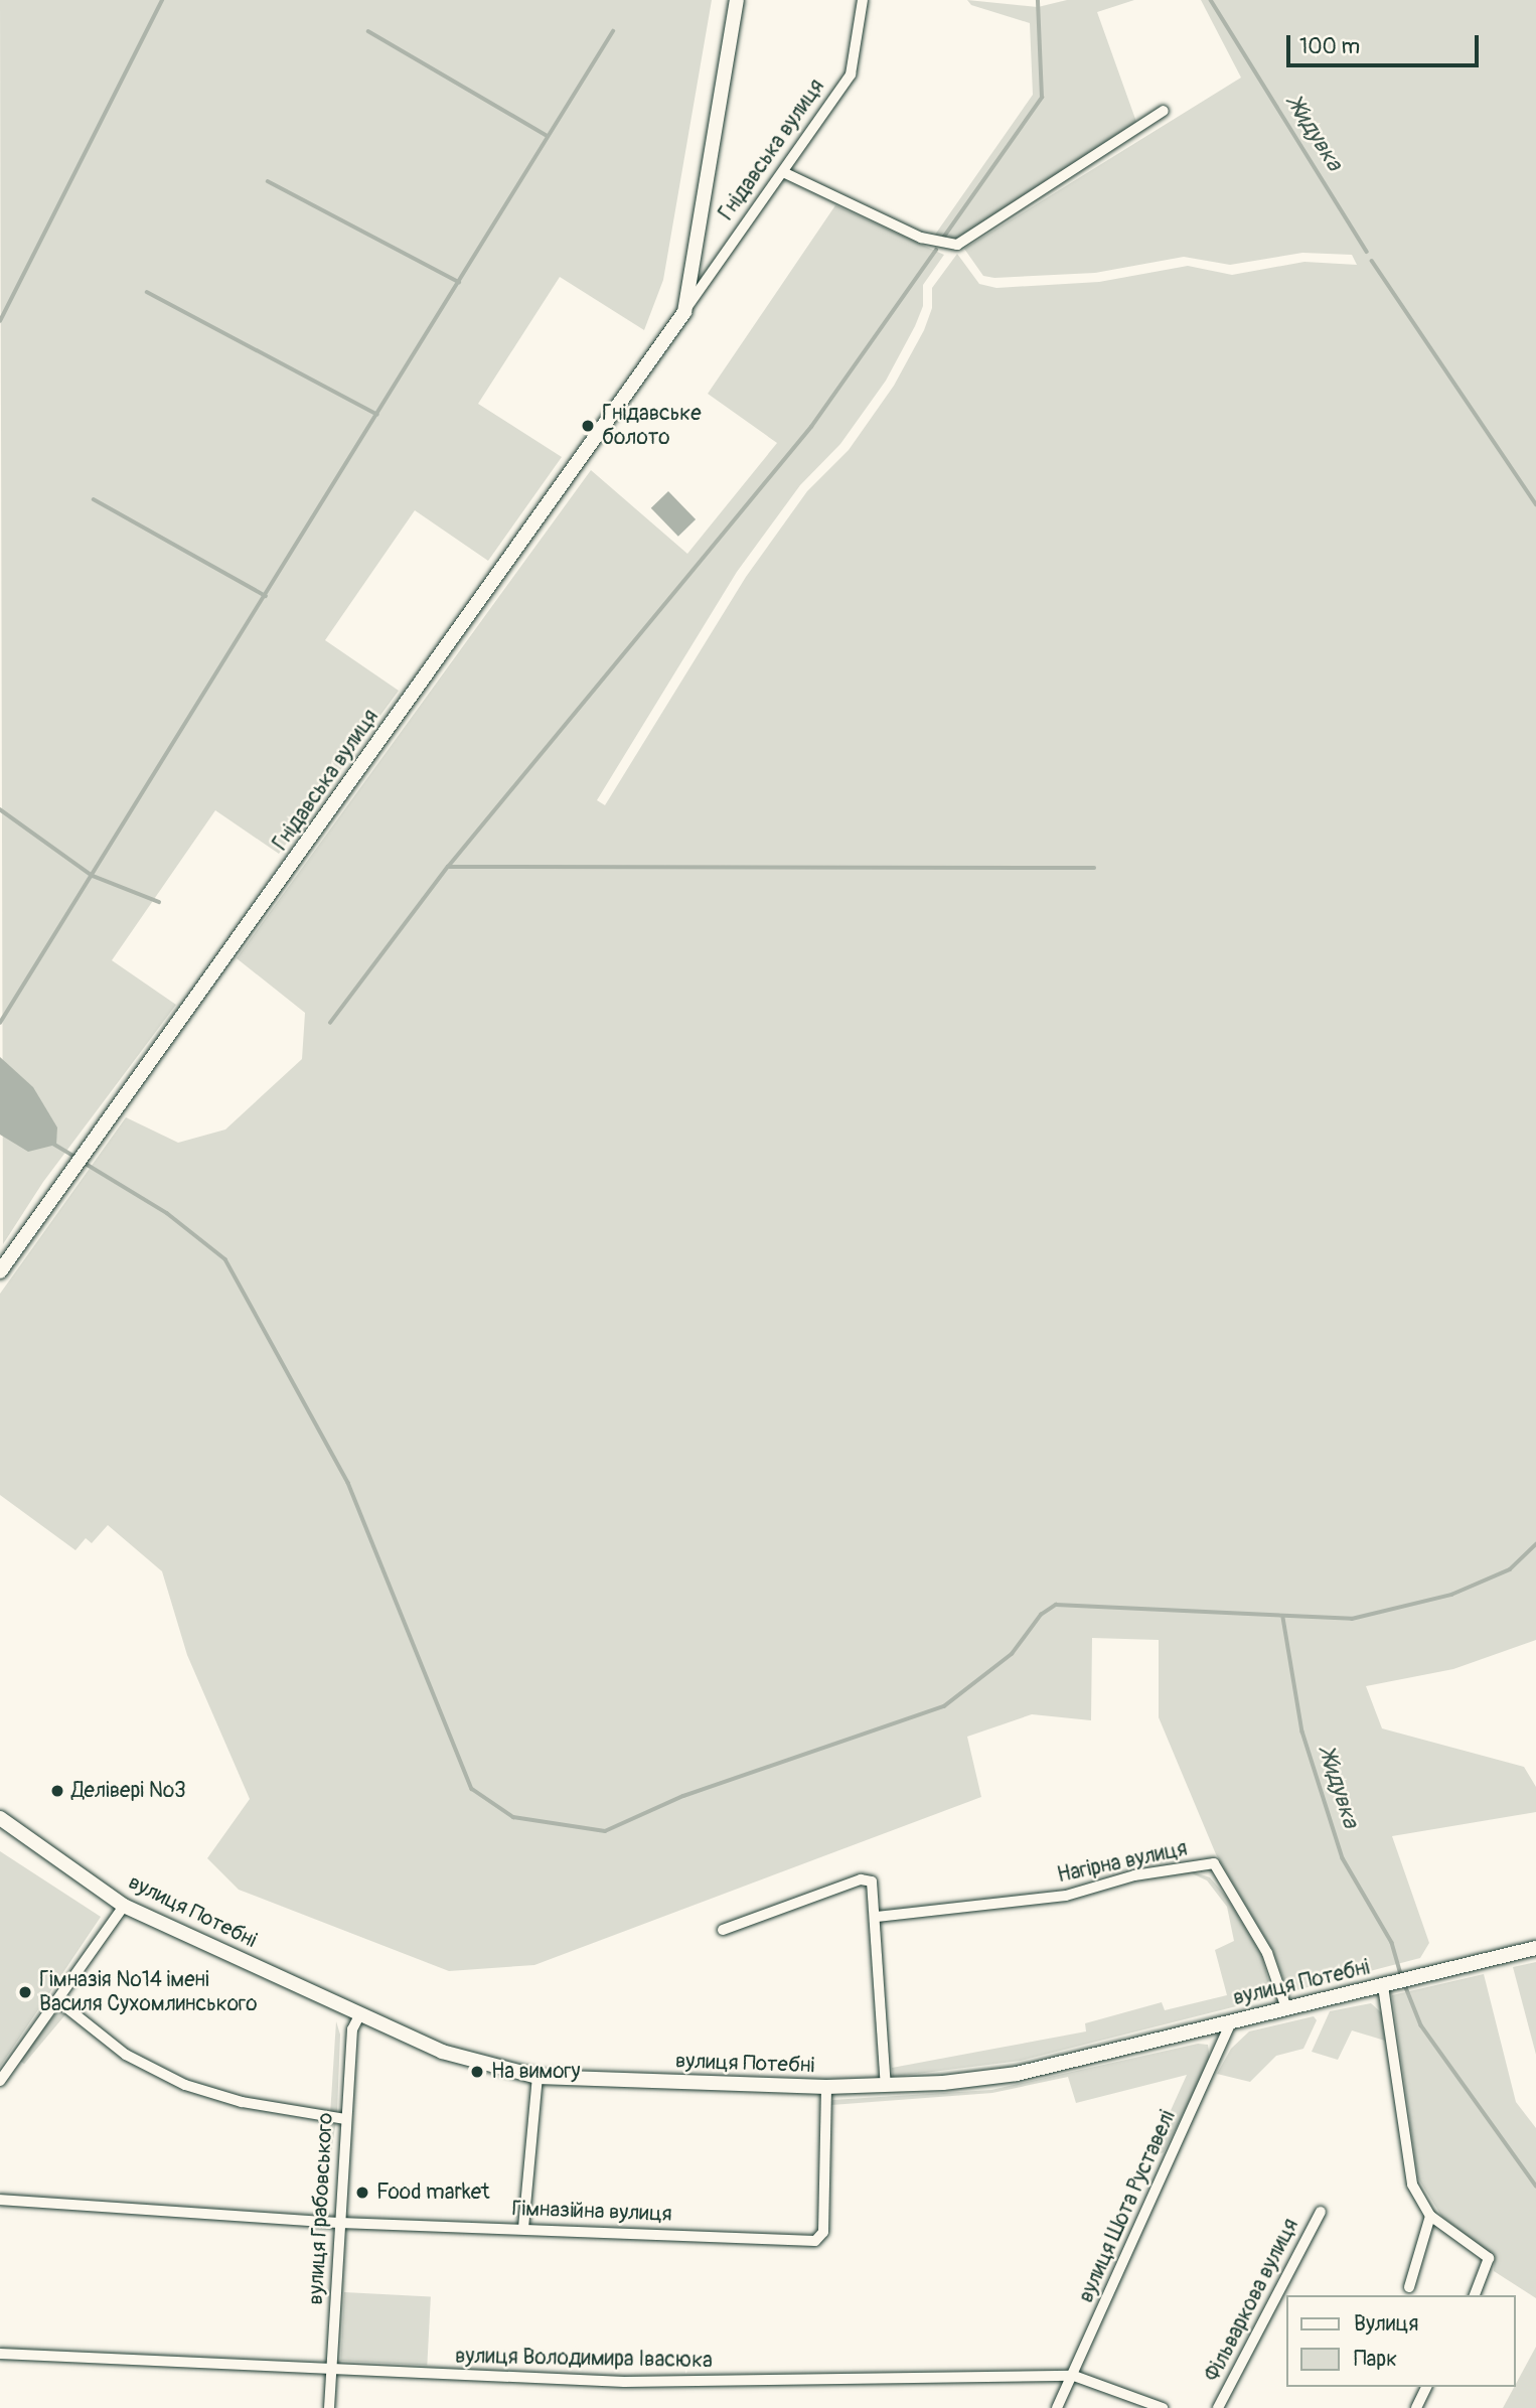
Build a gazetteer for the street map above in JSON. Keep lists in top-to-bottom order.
{
  "streets": {
    "street": [
      "Гнідавська вулиця",
      "Нагірна вулиця",
      "вулиця Потебні",
      "вулиця Шота Руставелі",
      "вулиця Грабовського",
      "Гімназійна вулиця",
      "Фільваркова вулиця",
      "вулиця Володимира Івасюка"
    ]
  },
  "crossings": [
    ["Нагірна вулиця", "вулиця Потебні"],
    ["вулиця Потебні", "вулиця Шота Руставелі"],
    ["вулиця Потебні", "вулиця Грабовського"],
    ["вулиця Потебні", "Гімназійна вулиця"],
    ["вулиця Шота Руставелі", "вулиця Володимира Івасюка"],
    ["вулиця Грабовського", "Гімназійна вулиця"],
    ["вулиця Грабовського", "вулиця Володимира Івасюка"]
  ],
  "water": ["Жидувка"],
  "places": [
    "Гнідавське болото",
    "Делівері №3",
    "Гімназія №14 імені Василя Сухомлинського",
    "На вимогу",
    "Food market"
  ],
  "legend": ["Вулиця", "Парк"],
  "scale_bar": "100 m"
}
